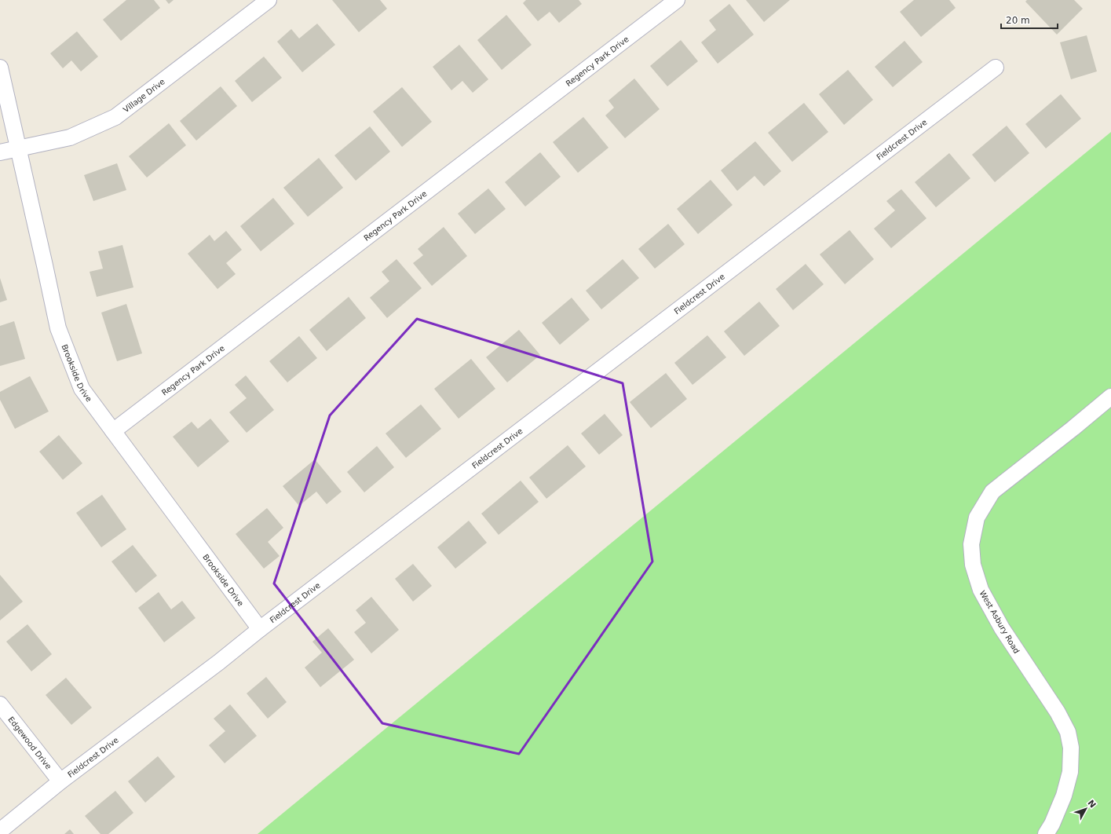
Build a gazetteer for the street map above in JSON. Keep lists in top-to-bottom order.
{
  "streets": {
    "street": [
      "Regency Park Drive",
      "Village Drive",
      "Fieldcrest Drive",
      "Brookside Drive",
      "West Asbury Road",
      "Edgewood Drive"
    ]
  },
  "crossings": [
    ["Regency Park Drive", "Brookside Drive"],
    ["Village Drive", "Brookside Drive"],
    ["Fieldcrest Drive", "Brookside Drive"],
    ["Fieldcrest Drive", "Edgewood Drive"]
  ],
  "scale_bar": "20 m",
  "north": "top right"
}
